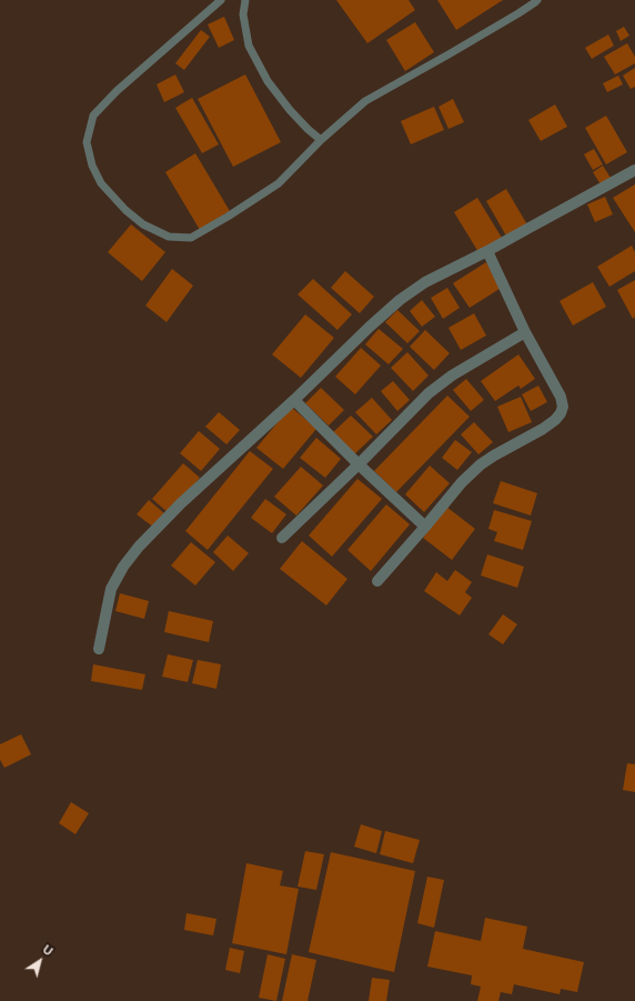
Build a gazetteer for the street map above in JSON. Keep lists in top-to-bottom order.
{
  "north": "top right"
}
